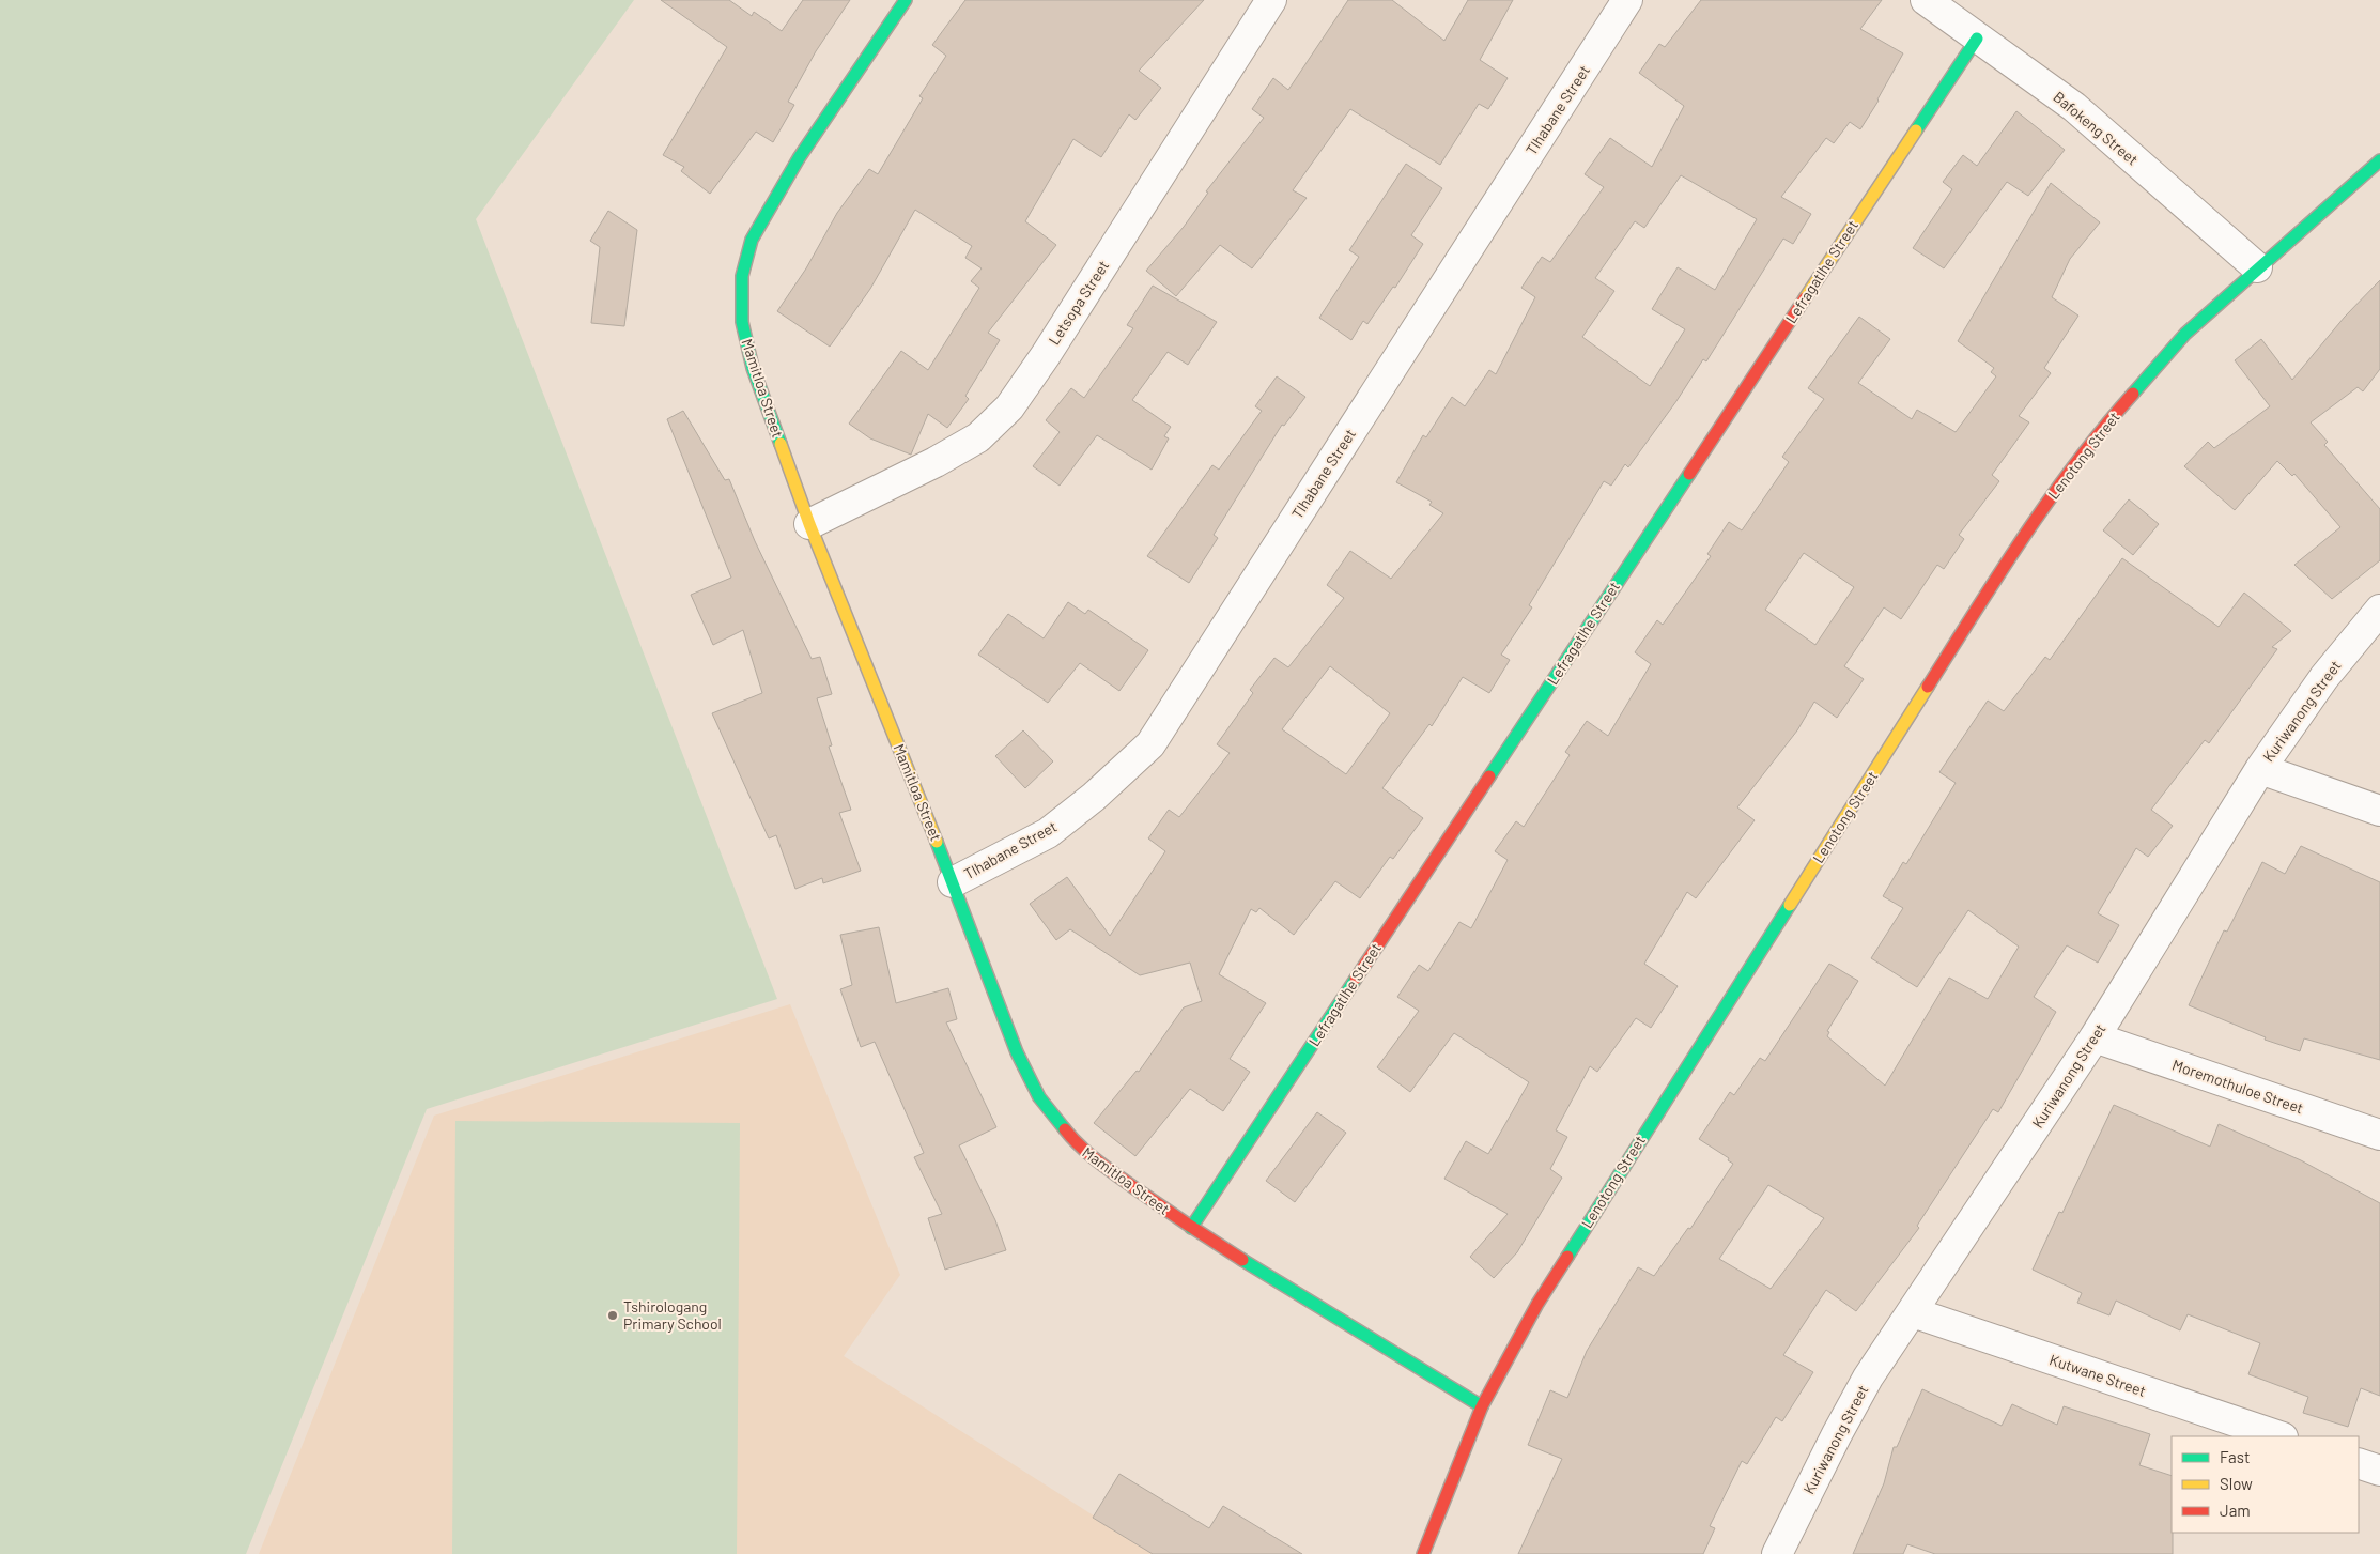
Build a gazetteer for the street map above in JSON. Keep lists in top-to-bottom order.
{
  "streets": {
    "street": [
      "Tlhabane Street",
      "Bafokeng Street",
      "Lefragatlhe Street",
      "Letsopa Street",
      "Mamitloa Street",
      "Lenotong Street",
      "Kuriwanong Street",
      "Moremothuloe Street",
      "Kutwane Street"
    ]
  },
  "crossings": [
    ["Tlhabane Street", "Mamitloa Street"],
    ["Bafokeng Street", "Lefragatlhe Street"],
    ["Bafokeng Street", "Lenotong Street"],
    ["Lefragatlhe Street", "Mamitloa Street"],
    ["Letsopa Street", "Mamitloa Street"],
    ["Mamitloa Street", "Lenotong Street"],
    ["Kuriwanong Street", "Moremothuloe Street"],
    ["Kuriwanong Street", "Kutwane Street"]
  ],
  "places": ["Tshirologang Primary School"],
  "legend": ["Fast", "Slow", "Jam"]
}
